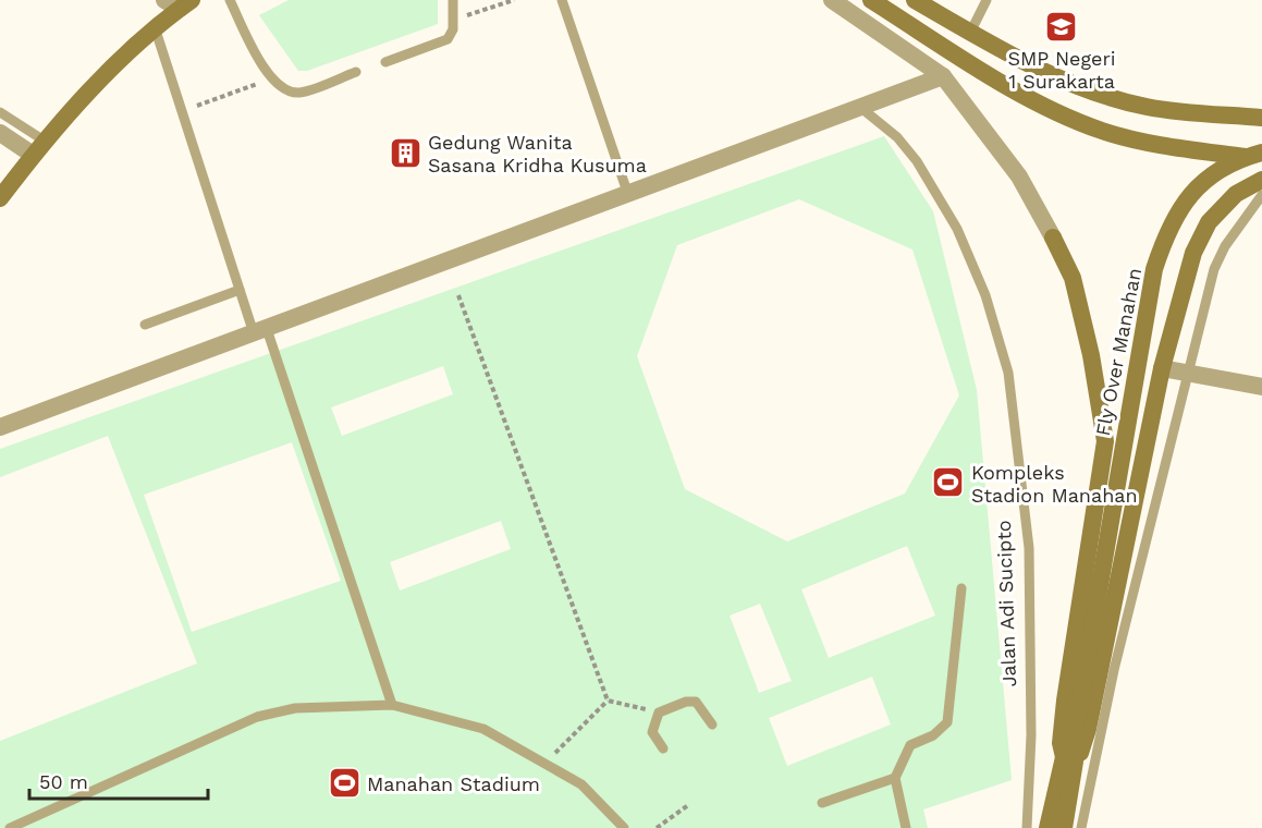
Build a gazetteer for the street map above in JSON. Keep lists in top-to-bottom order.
{
  "streets": {
    "main road": ["Fly Over Manahan"],
    "lane": ["Jalan Adi Sucipto"]
  },
  "places": {
    "school or university": ["SMP Negeri 1 Surakarta"],
    "building": ["Gedung Wanita Sasana Kridha Kusuma"],
    "sports": ["Kompleks Stadion Manahan", "Manahan Stadium"]
  },
  "scale_bar": "50 m"
}
